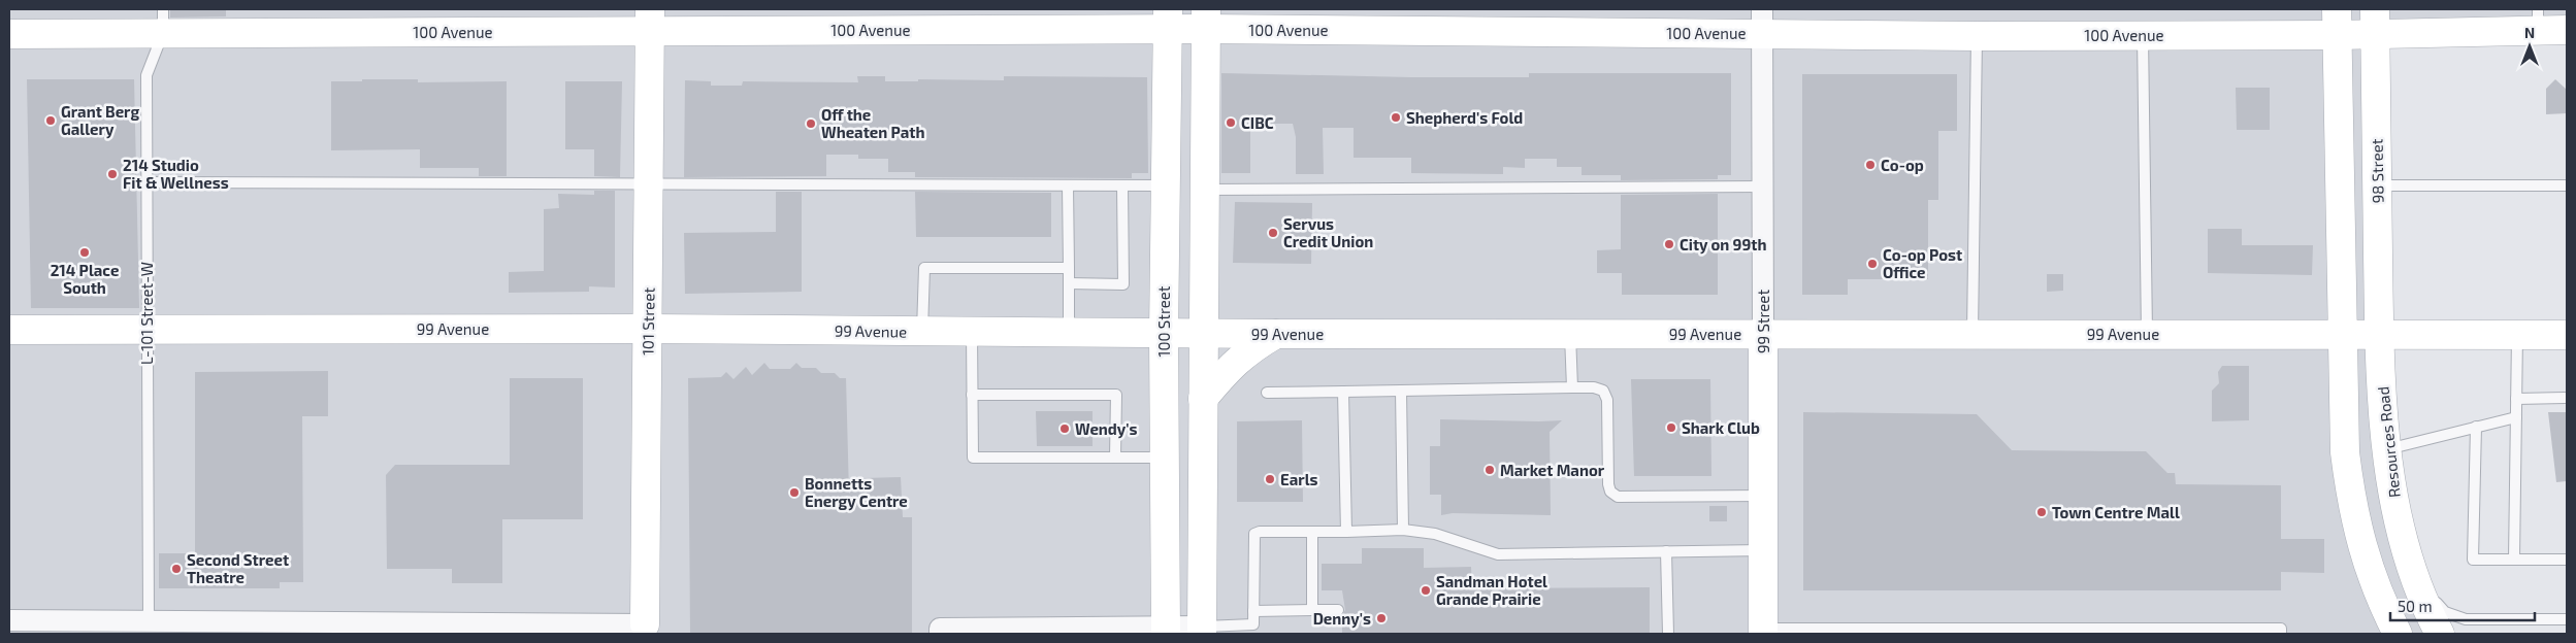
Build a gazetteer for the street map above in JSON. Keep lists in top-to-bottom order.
{
  "streets": {
    "main road": [
      "100 Avenue",
      "98 Street",
      "101 Street",
      "100 Street",
      "99 Street",
      "99 Avenue",
      "Resources Road"
    ],
    "lane": ["L-101 Street-W"]
  },
  "crossings": [
    ["100 Avenue", "98 Street"],
    ["100 Avenue", "L-101 Street-W"],
    ["100 Avenue", "101 Street"],
    ["100 Avenue", "100 Street"],
    ["100 Avenue", "99 Street"],
    ["98 Street", "99 Avenue"],
    ["98 Street", "Resources Road"],
    ["L-101 Street-W", "99 Avenue"],
    ["101 Street", "99 Avenue"],
    ["100 Street", "99 Avenue"],
    ["99 Street", "99 Avenue"],
    ["99 Avenue", "Resources Road"]
  ],
  "places": [
    "Shepherd's Fold",
    "Grant Berg Gallery",
    "CIBC",
    "Off the Wheaten Path",
    "Co-op",
    "214 Studio Fit & Wellness",
    "Servus Credit Union",
    "City on 99th",
    "214 Place South",
    "Co-op Post Office",
    "Shark Club",
    "Wendy's",
    "Market Manor",
    "Earls",
    "Bonnetts Energy Centre",
    "Town Centre Mall",
    "Second Street Theatre",
    "Sandman Hotel Grande Prairie",
    "Denny's"
  ],
  "scale_bar": "50 m",
  "north": "top"
}
